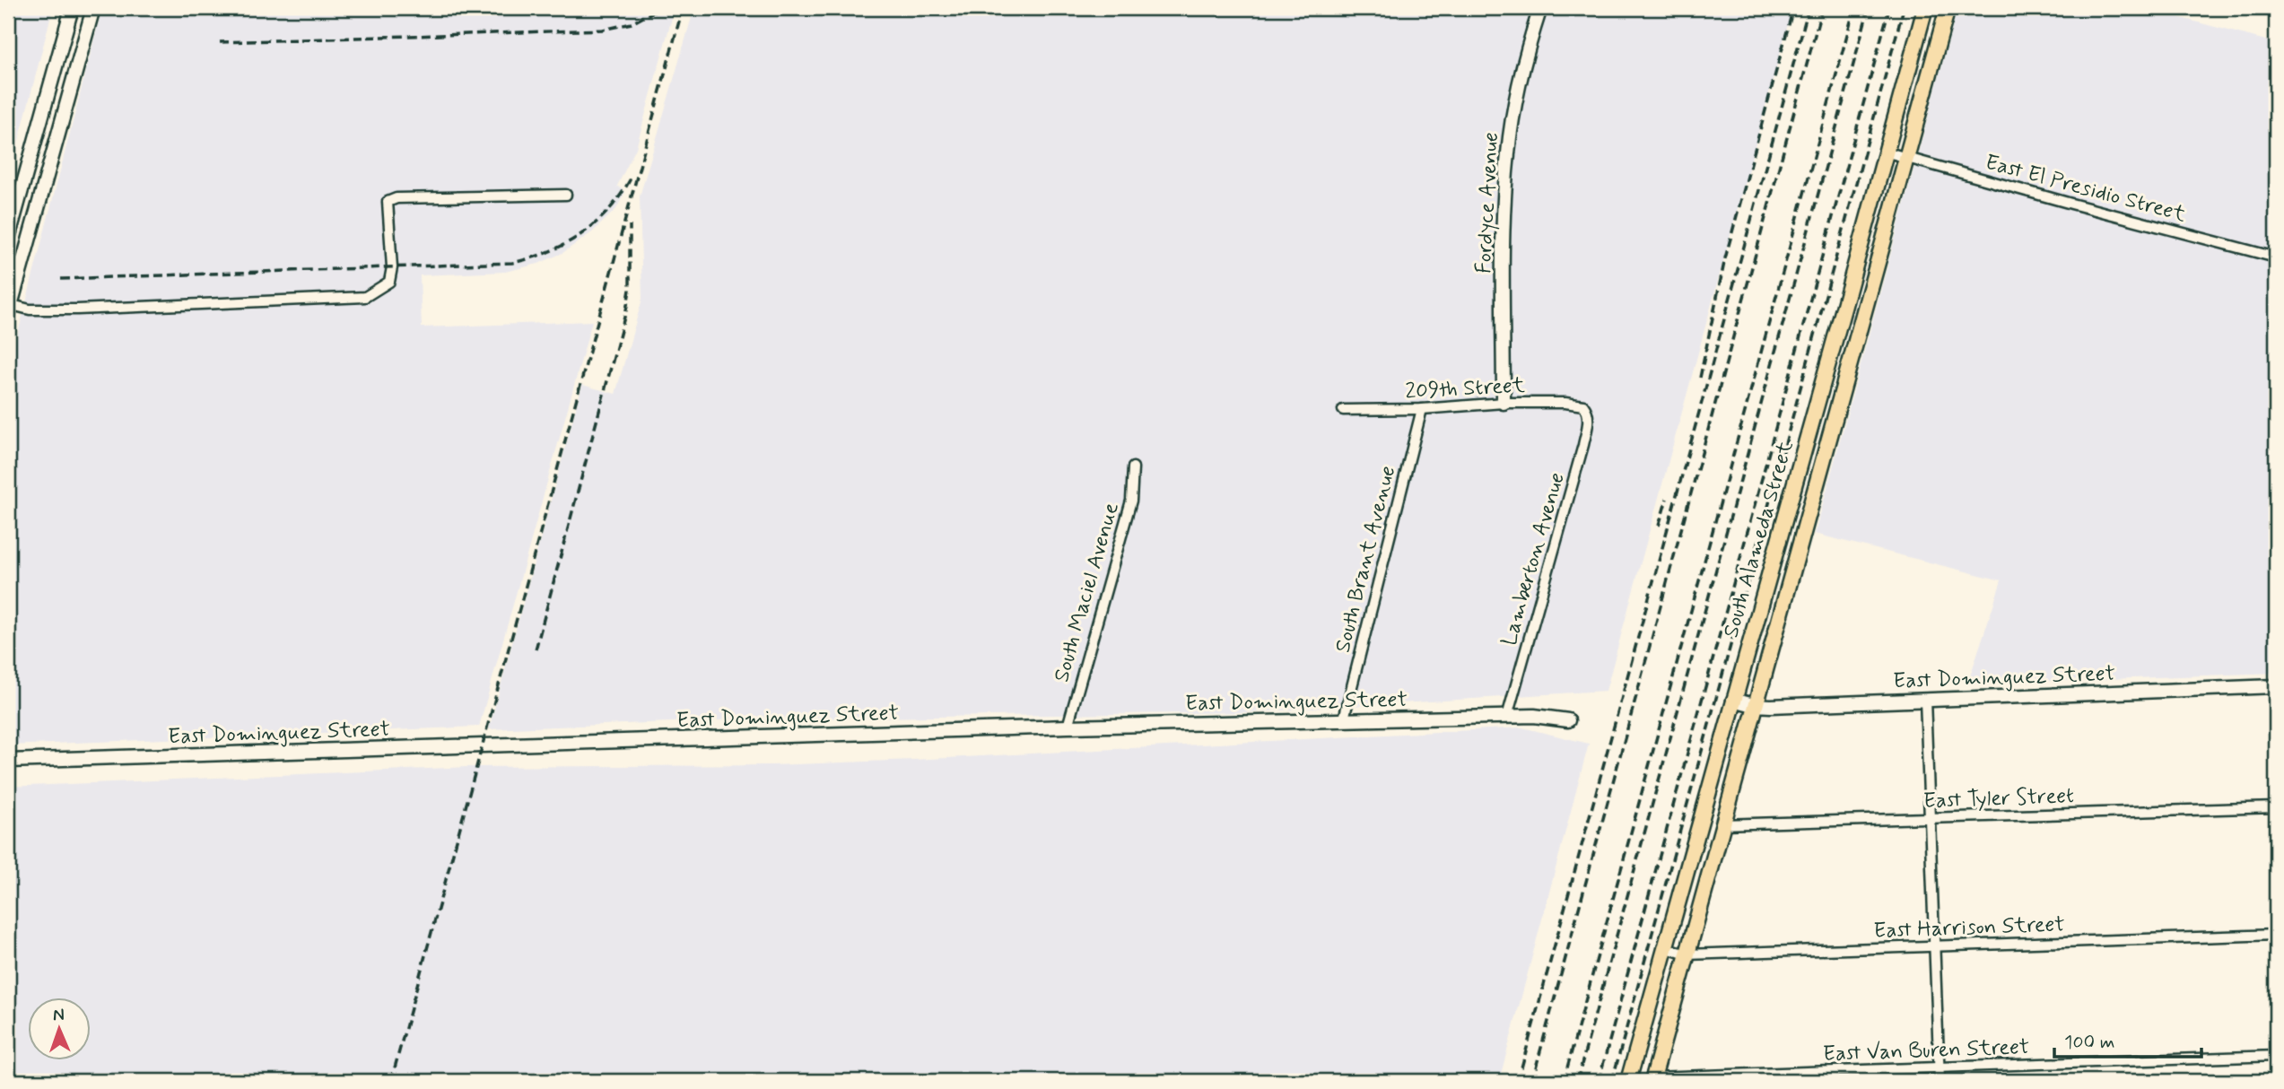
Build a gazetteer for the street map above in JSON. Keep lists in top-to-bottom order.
{
  "streets": {
    "main road": ["South Alameda Street"],
    "street": [
      "East El Presidio Street",
      "Fordyce Avenue",
      "209th Street",
      "South Brant Avenue",
      "Lamberton Avenue",
      "South Maciel Avenue",
      "East Dominguez Street",
      "East Tyler Street",
      "East Harrison Street",
      "East Van Buren Street"
    ]
  },
  "crossings": [
    ["East El Presidio Street", "South Alameda Street"],
    ["Fordyce Avenue", "209th Street"],
    ["209th Street", "South Brant Avenue"],
    ["209th Street", "Lamberton Avenue"],
    ["South Alameda Street", "East Dominguez Street"],
    ["South Alameda Street", "East Tyler Street"],
    ["South Alameda Street", "East Harrison Street"],
    ["South Alameda Street", "East Van Buren Street"],
    ["South Brant Avenue", "East Dominguez Street"],
    ["Lamberton Avenue", "East Dominguez Street"],
    ["South Maciel Avenue", "East Dominguez Street"]
  ],
  "scale_bar": "100 m",
  "north": "top"
}
